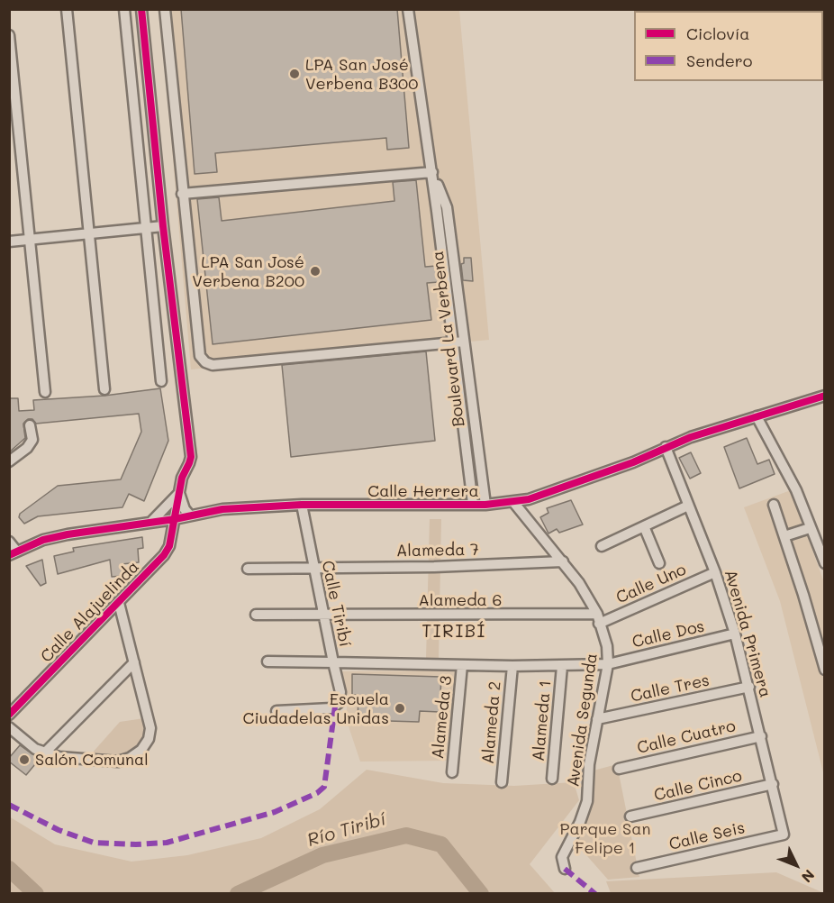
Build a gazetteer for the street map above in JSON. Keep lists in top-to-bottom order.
{
  "streets": {
    "street": [
      "Boulevard La Verbena",
      "Calle Herrera",
      "Alameda 7",
      "Calle Uno",
      "Alameda 6",
      "Calle Tiribí",
      "Calle Alajuelinda",
      "Avenida Primera",
      "Calle Dos",
      "Calle Tres",
      "Alameda 3",
      "Avenida Segunda",
      "Alameda 1",
      "Alameda 2",
      "Calle Cuatro",
      "Calle Cinco",
      "Calle Seis"
    ]
  },
  "crossings": [
    ["Boulevard La Verbena", "Calle Herrera"],
    ["Calle Herrera", "Calle Tiribí"],
    ["Calle Herrera", "Calle Alajuelinda"],
    ["Calle Herrera", "Avenida Primera"],
    ["Calle Herrera", "Avenida Segunda"],
    ["Alameda 7", "Calle Tiribí"],
    ["Alameda 7", "Avenida Segunda"],
    ["Calle Uno", "Alameda 6"],
    ["Calle Uno", "Avenida Primera"],
    ["Calle Uno", "Avenida Segunda"],
    ["Alameda 6", "Calle Tiribí"],
    ["Alameda 6", "Avenida Segunda"],
    ["Calle Tiribí", "Calle Dos"],
    ["Calle Tiribí", "Alameda 3"],
    ["Calle Tiribí", "Avenida Segunda"],
    ["Calle Tiribí", "Alameda 1"],
    ["Calle Tiribí", "Alameda 2"],
    ["Avenida Primera", "Calle Dos"],
    ["Avenida Primera", "Calle Tres"],
    ["Avenida Primera", "Calle Cuatro"],
    ["Avenida Primera", "Calle Cinco"],
    ["Avenida Primera", "Calle Seis"],
    ["Calle Dos", "Avenida Segunda"],
    ["Calle Tres", "Avenida Segunda"]
  ],
  "districts": ["TIRIBÍ"],
  "water": ["Río Tiribí"],
  "parks": ["Parque San Felipe 1"],
  "places": [
    "LPA San José Verbena B300",
    "LPA San José Verbena B200",
    "Escuela Ciudadelas Unidas",
    "Salón Comunal"
  ],
  "legend": ["Ciclovía", "Sendero"],
  "north": "bottom right"
}
